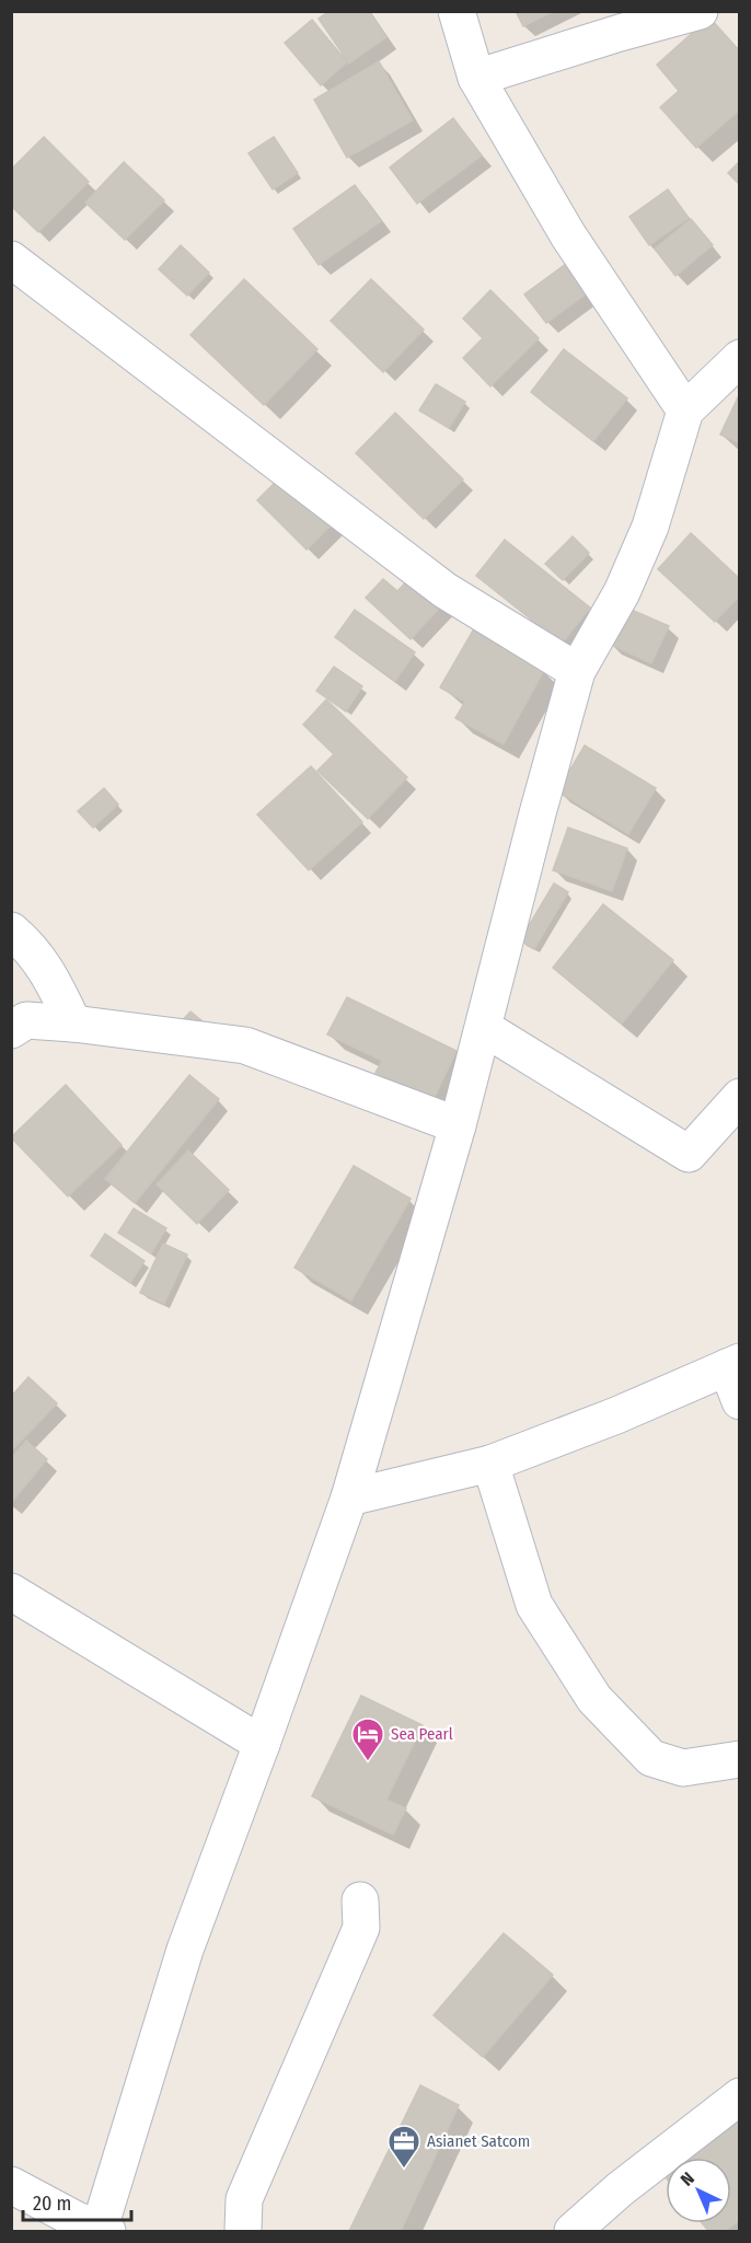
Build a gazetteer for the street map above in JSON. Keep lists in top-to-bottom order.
{
  "places": {
    "hotel": ["Sea Pearl"],
    "office": ["Asianet Satcom"]
  },
  "scale_bar": "20 m",
  "north": "top left"
}
